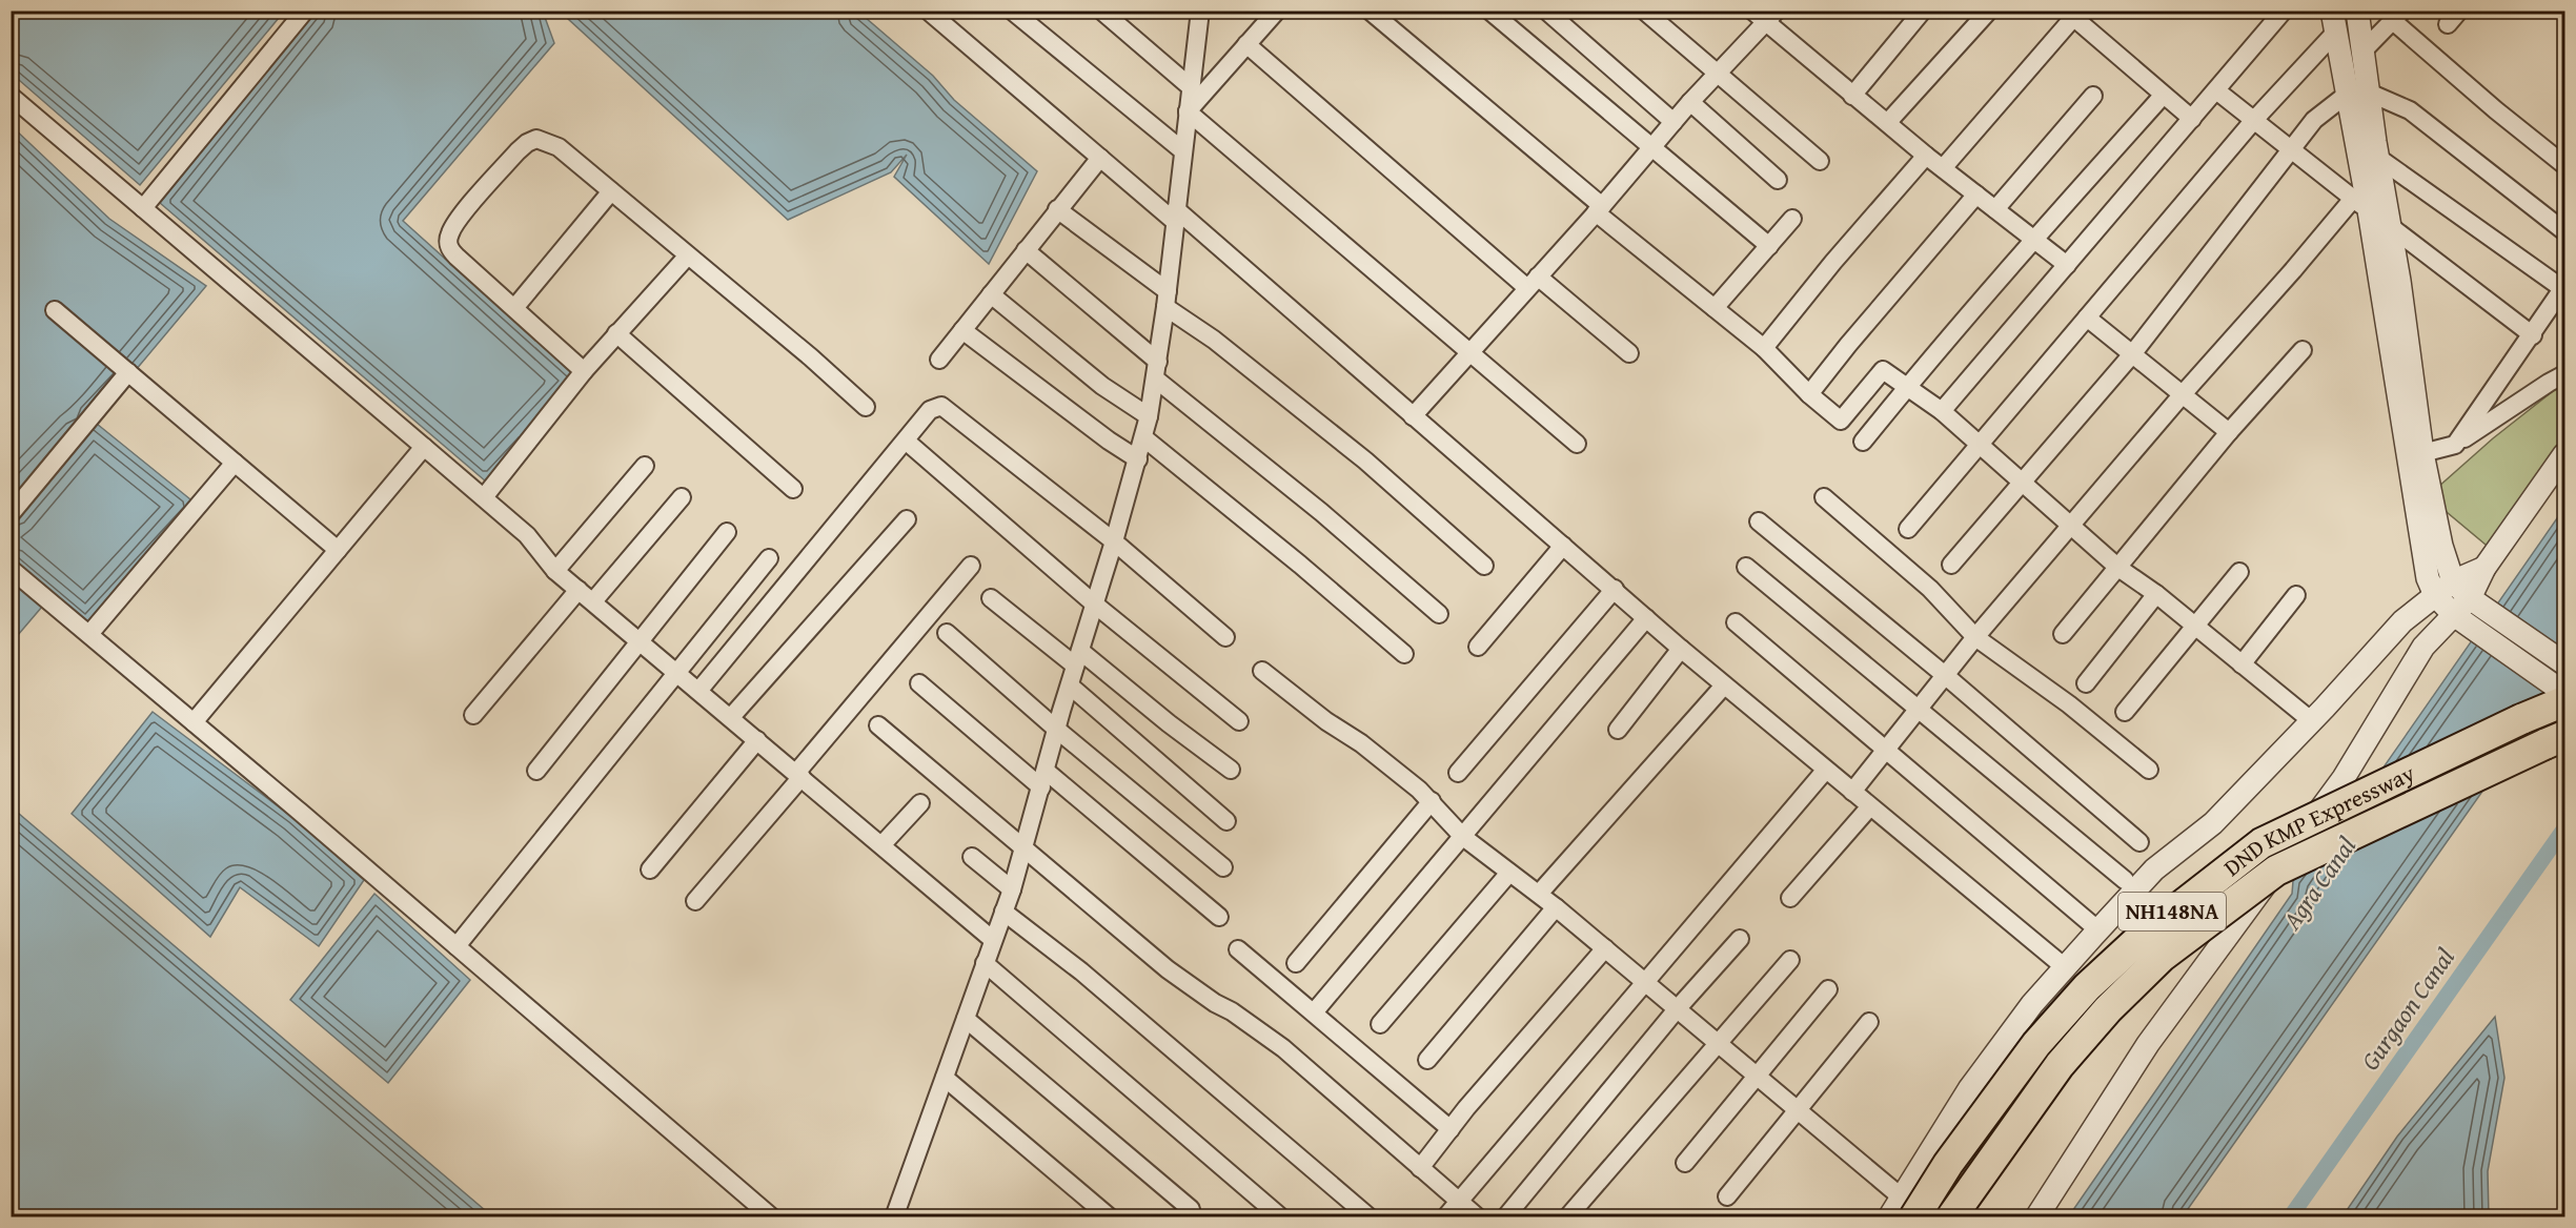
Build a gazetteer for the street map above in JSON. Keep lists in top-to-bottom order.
{
  "streets": {
    "highway": ["DND KMP Expressway", "NH148NA"]
  },
  "water": ["Agra Canal", "Gurgaon Canal"]
}
